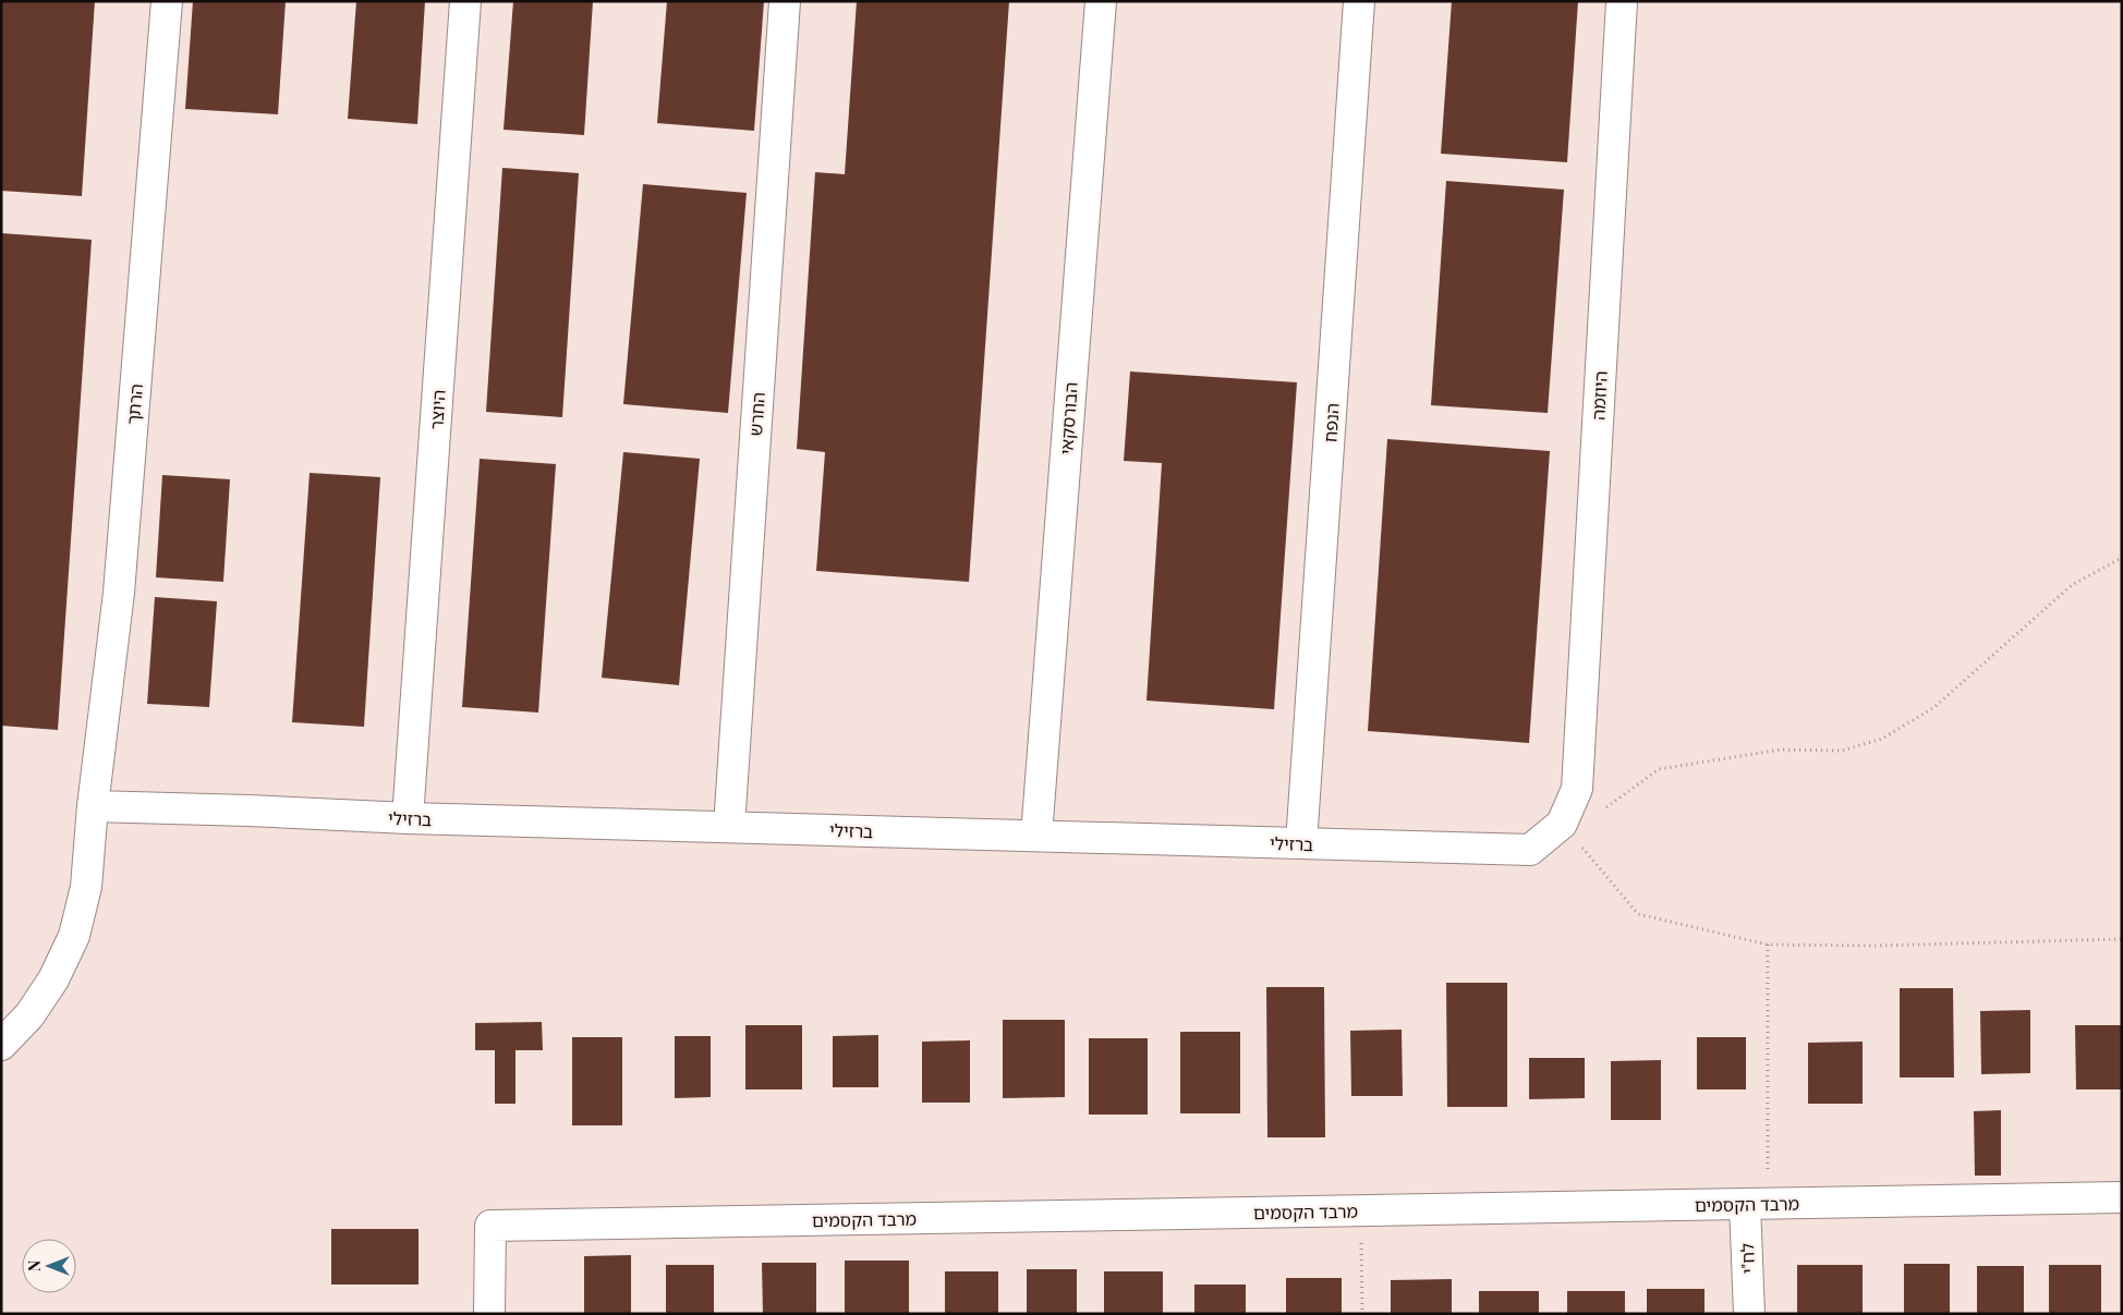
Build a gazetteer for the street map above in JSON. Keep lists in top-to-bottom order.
{
  "streets": {
    "street": [
      "היוזמה",
      "הרתך",
      "היוצר",
      "החרש",
      "הבורסקאי",
      "הנפח",
      "ברזילי",
      "מרבד הקסמים",
      "לח\"י"
    ]
  },
  "crossings": [
    ["היוזמה", "ברזילי"],
    ["הרתך", "ברזילי"],
    ["היוצר", "ברזילי"],
    ["החרש", "ברזילי"],
    ["הבורסקאי", "ברזילי"],
    ["הנפח", "ברזילי"],
    ["מרבד הקסמים", "לח\"י"]
  ],
  "north": "left"
}
